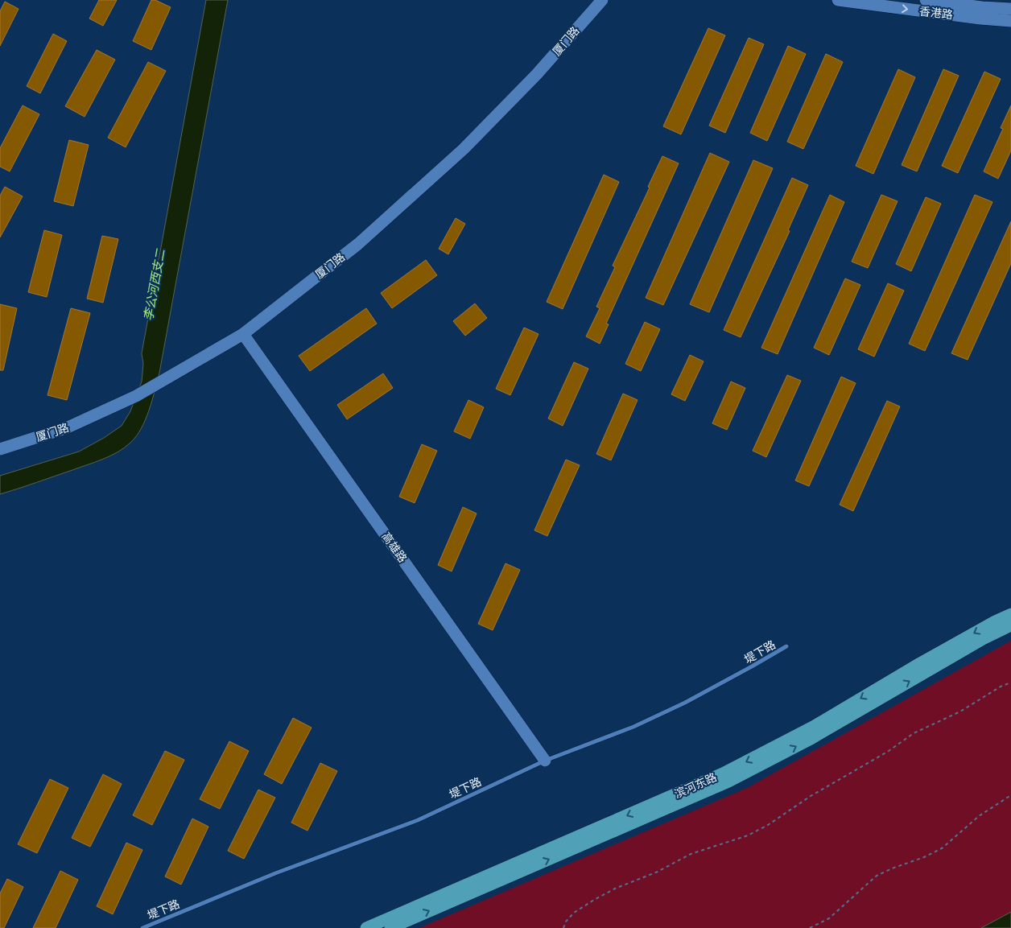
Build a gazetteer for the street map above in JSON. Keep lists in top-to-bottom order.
{
  "streets": {
    "main road": ["滨河东路"],
    "street": ["香港路", "厦门路", "高雄路"],
    "lane": ["堤下路"]
  },
  "crossings": [
    ["厦门路", "高雄路"],
    ["高雄路", "堤下路"]
  ],
  "water": ["李公河西支二"]
}
